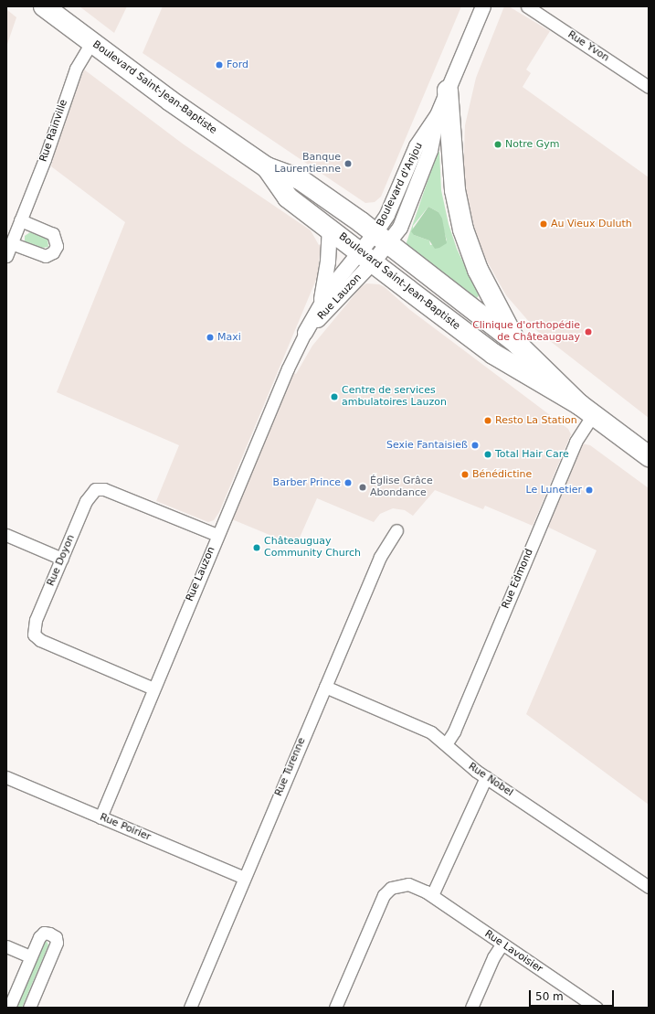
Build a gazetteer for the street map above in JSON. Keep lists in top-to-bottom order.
{
  "streets": {
    "highway": ["Boulevard Saint-Jean-Baptiste"],
    "street": [
      "Rue Yvon",
      "Rue Rainville",
      "Boulevard d'Anjou",
      "Rue Lauzon",
      "Rue Doyon",
      "Rue Edmond",
      "Rue Turenne",
      "Rue Nobel",
      "Rue Poirier",
      "Rue Lavoisier"
    ]
  },
  "crossings": [
    ["Boulevard Saint-Jean-Baptiste", "Rue Rainville"],
    ["Boulevard Saint-Jean-Baptiste", "Boulevard d'Anjou"],
    ["Boulevard Saint-Jean-Baptiste", "Rue Lauzon"],
    ["Boulevard Saint-Jean-Baptiste", "Rue Edmond"],
    ["Boulevard d'Anjou", "Rue Lauzon"],
    ["Rue Lauzon", "Rue Doyon"],
    ["Rue Lauzon", "Rue Poirier"],
    ["Rue Edmond", "Rue Nobel"],
    ["Rue Turenne", "Rue Nobel"],
    ["Rue Turenne", "Rue Poirier"]
  ],
  "places": [
    "Ford",
    "Notre Gym",
    "Banque Laurentienne",
    "Au Vieux Duluth",
    "Clinique d'orthopédie de Châteauguay",
    "Maxi",
    "Centre de services ambulatoires Lauzon",
    "Resto La Station",
    "Sexie Fantaisieß",
    "Total Hair Care",
    "Bénédictine",
    "Barber Prince",
    "Église Grâce Abondance",
    "Le Lunetier",
    "Châteauguay Community Church"
  ],
  "scale_bar": "50 m"
}
